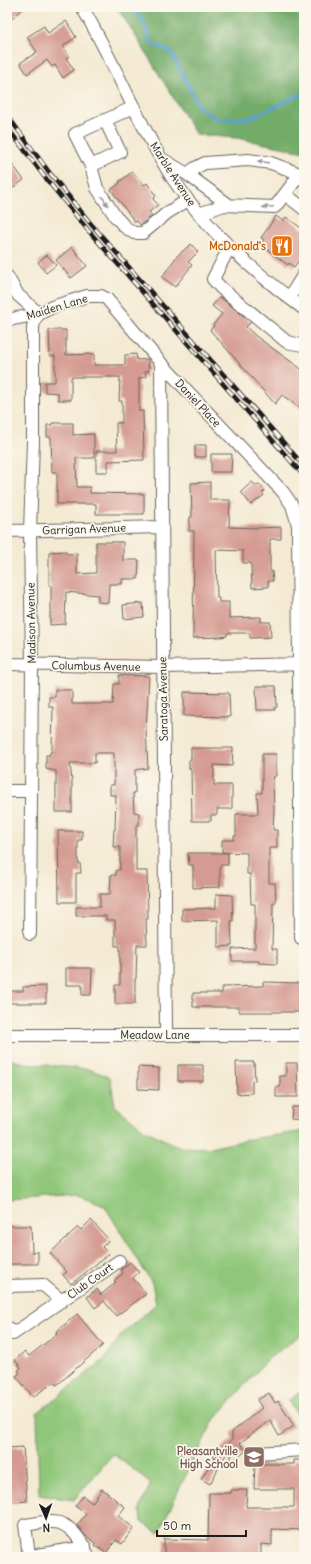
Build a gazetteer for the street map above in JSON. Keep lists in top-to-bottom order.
{
  "streets": {
    "street": [
      "Marble Avenue",
      "Maiden Lane",
      "Daniel Place",
      "Garrigan Avenue",
      "Madison Avenue",
      "Columbus Avenue",
      "Saratoga Avenue",
      "Meadow Lane",
      "Club Court"
    ]
  },
  "crossings": [
    ["Maiden Lane", "Daniel Place"],
    ["Maiden Lane", "Madison Avenue"],
    ["Daniel Place", "Columbus Avenue"],
    ["Daniel Place", "Saratoga Avenue"],
    ["Garrigan Avenue", "Madison Avenue"],
    ["Garrigan Avenue", "Saratoga Avenue"],
    ["Madison Avenue", "Columbus Avenue"],
    ["Columbus Avenue", "Saratoga Avenue"],
    ["Saratoga Avenue", "Meadow Lane"]
  ],
  "places": {
    "restaurant": ["McDonald's"],
    "school or university": ["Pleasantville High School"]
  },
  "scale_bar": "50 m",
  "north": "bottom"
}
